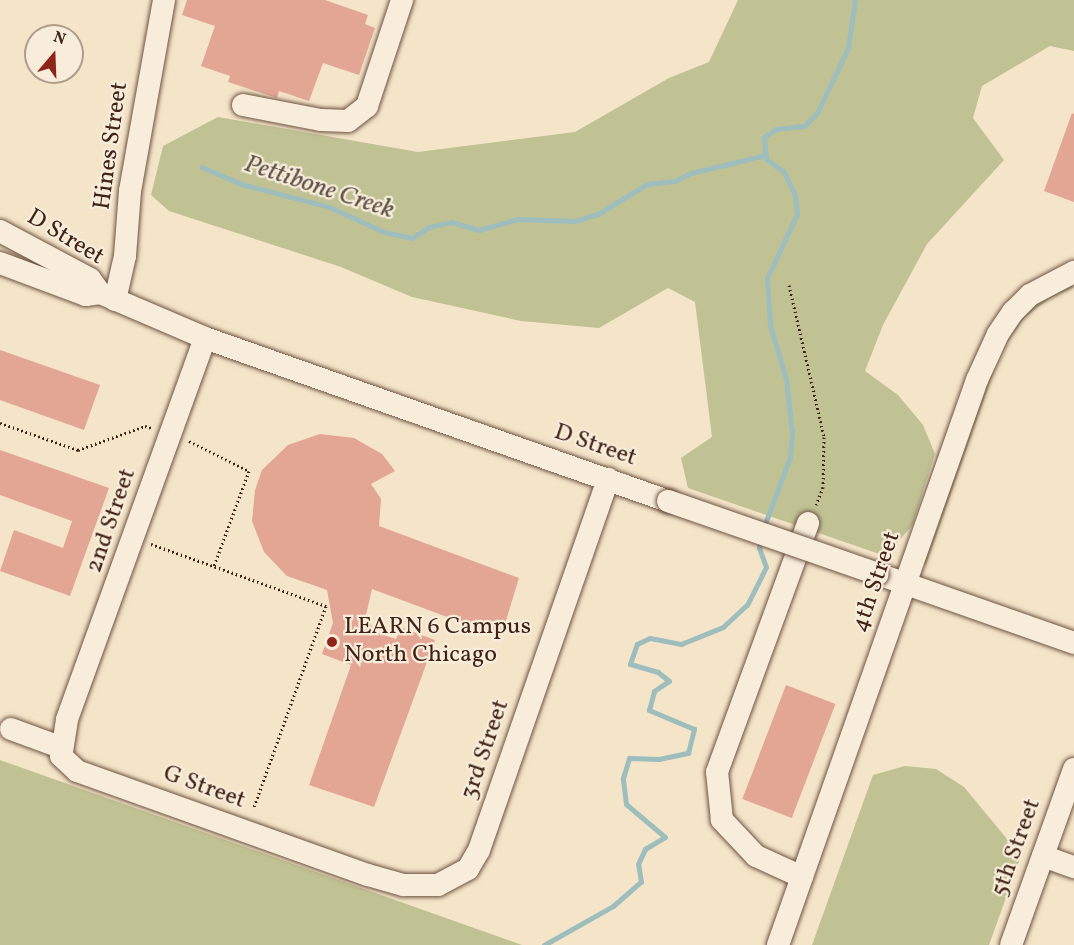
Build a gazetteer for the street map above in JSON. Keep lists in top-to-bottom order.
{
  "streets": {
    "street": [
      "Hines Street",
      "D Street",
      "2nd Street",
      "4th Street",
      "3rd Street",
      "G Street",
      "5th Street"
    ]
  },
  "crossings": [
    ["Hines Street", "D Street"],
    ["D Street", "2nd Street"],
    ["D Street", "4th Street"],
    ["D Street", "3rd Street"],
    ["2nd Street", "G Street"],
    ["3rd Street", "G Street"]
  ],
  "water": ["Pettibone Creek"],
  "places": ["LEARN 6 Campus North Chicago"],
  "north": "top"
}
